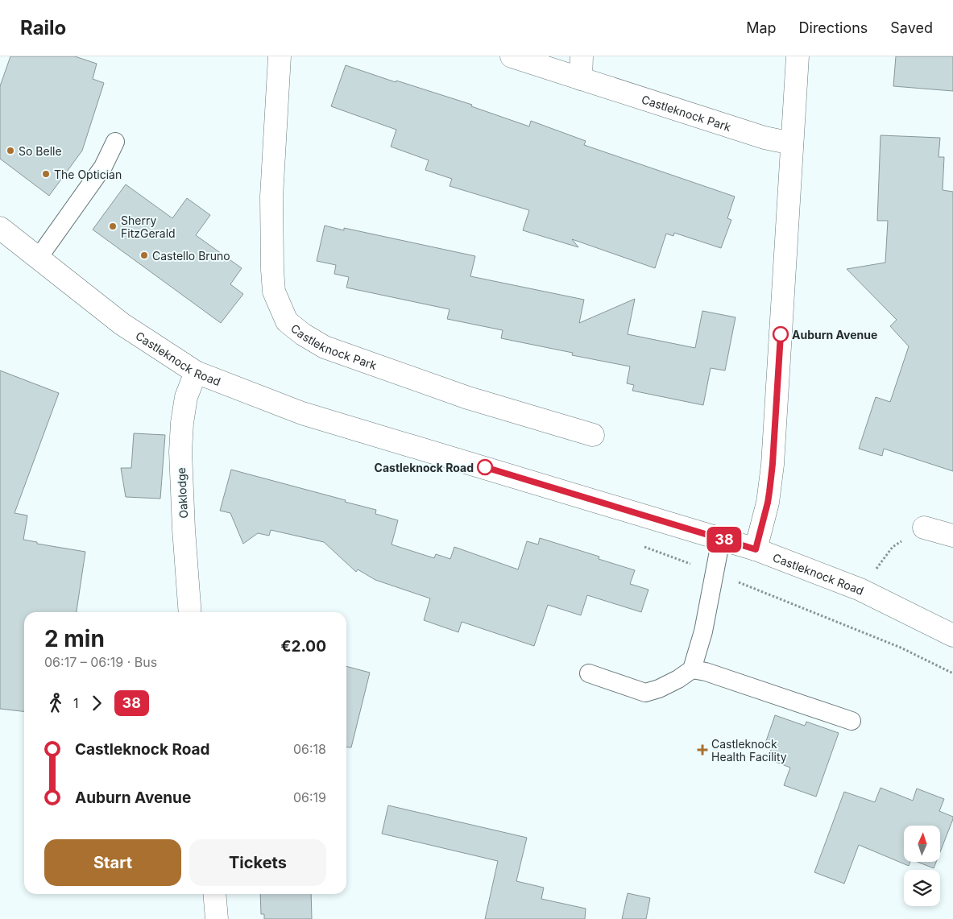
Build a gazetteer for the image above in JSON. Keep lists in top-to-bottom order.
{
  "streets": {
    "street": ["Castleknock Park", "Castleknock Road", "Oaklodge"]
  },
  "crossings": [
    ["Castleknock Road", "Oaklodge"]
  ],
  "places": {
    "other": [
      "So Belle",
      "The Optician",
      "Sherry FitzGerald",
      "Castello Bruno",
      "Auburn Avenue",
      "Castleknock Road"
    ],
    "health": ["Castleknock Health Facility"]
  },
  "lines": ["bus line 38"],
  "north": "top",
  "page": {
    "header": "Railo",
    "nav": ["Map", "Directions", "Saved"],
    "on_map": "38",
    "heading": ["2 min", "06:17 – 06:19 · Bus", "€2.00"],
    "legs": ["1", "38"],
    "list": [
      {
        "name": "Castleknock Road",
        "value": "06:18"
      },
      {
        "name": "Auburn Avenue",
        "value": "06:19"
      }
    ],
    "buttons": ["Start", "Tickets"]
  }
}
